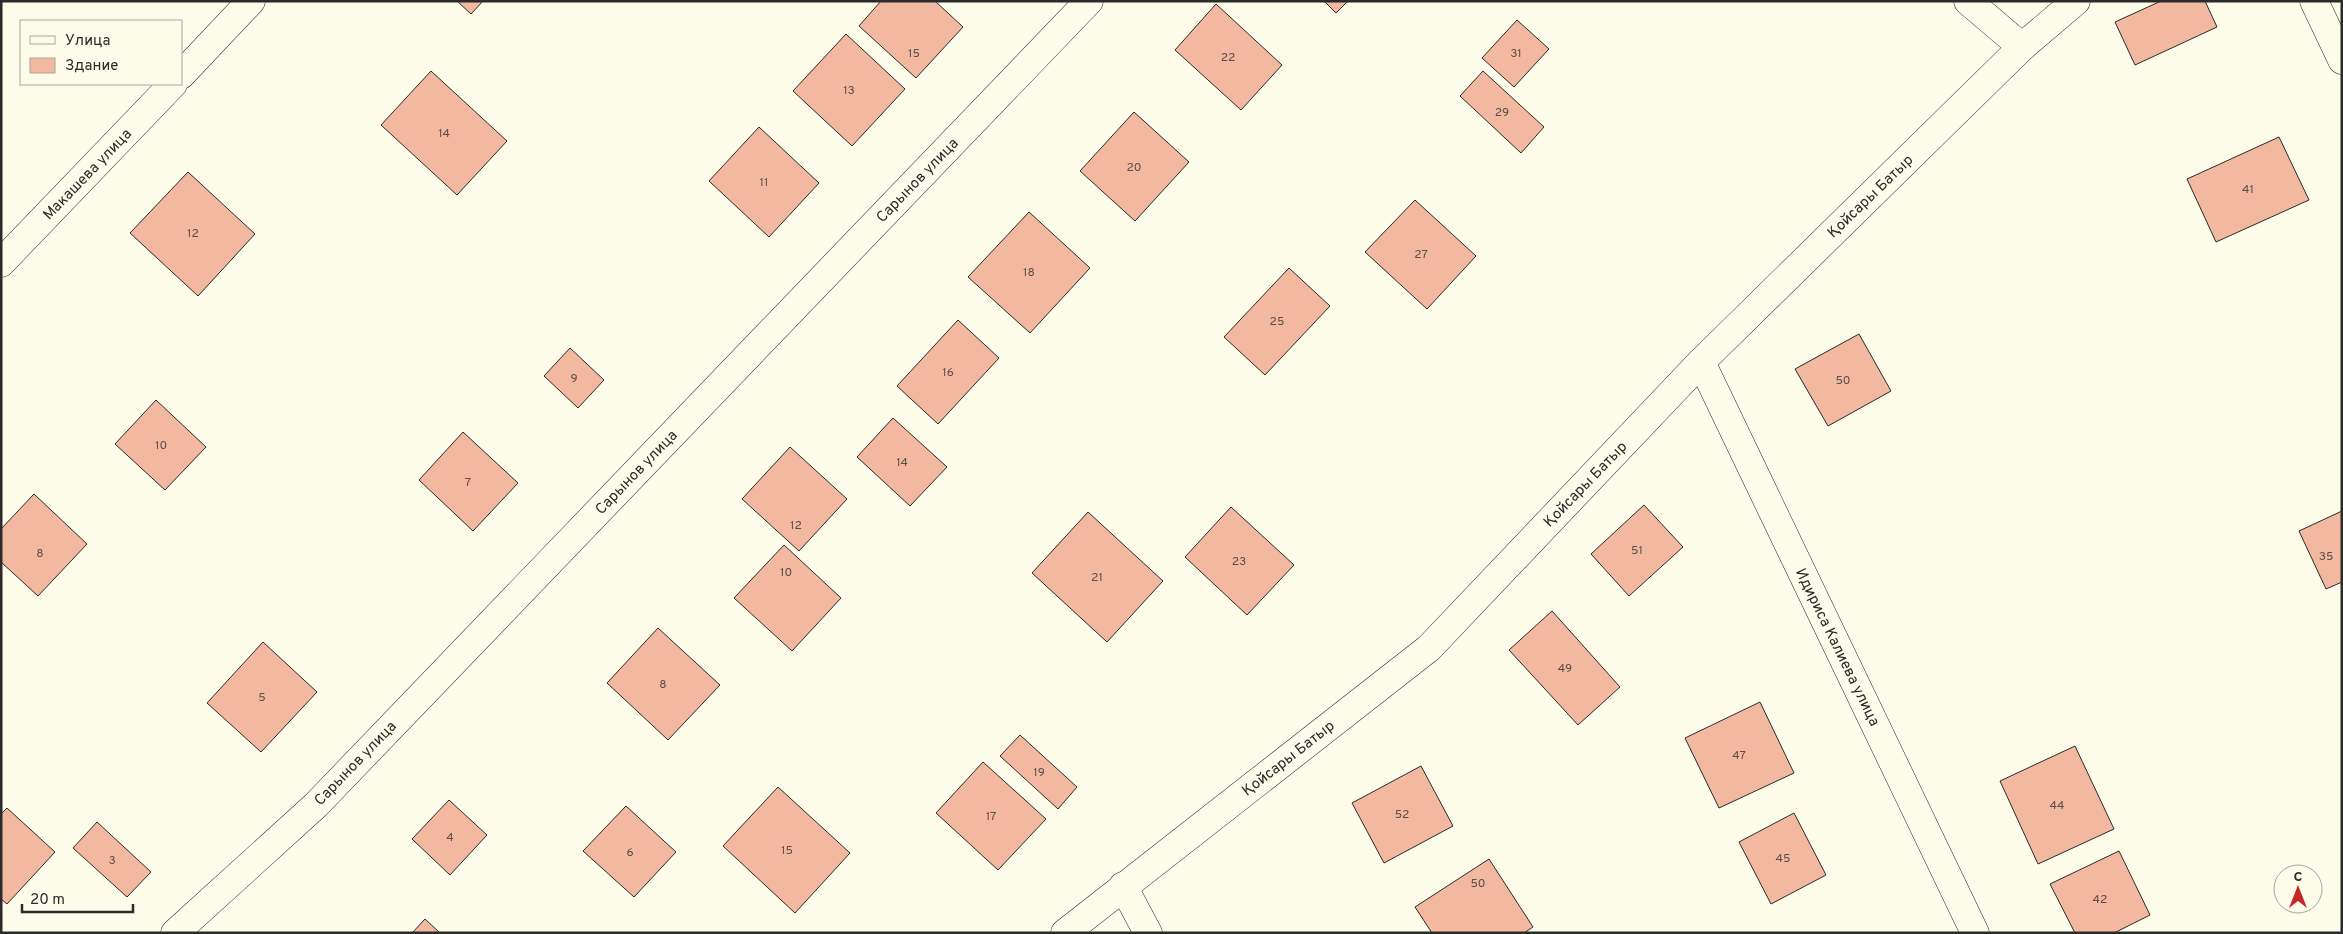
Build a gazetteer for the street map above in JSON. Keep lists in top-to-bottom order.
{
  "streets": {
    "street": [
      "Макашева улица",
      "Сарынов улица",
      "Қойсары Батыр",
      "Идириса Калиева улица"
    ]
  },
  "crossings": [
    ["Қойсары Батыр", "Идириса Калиева улица"]
  ],
  "house_numbers": [
    "15",
    "31",
    "22",
    "13",
    "29",
    "14",
    "20",
    "11",
    "41",
    "12",
    "27",
    "18",
    "25",
    "16",
    "9",
    "50",
    "10",
    "14",
    "7",
    "12",
    "51",
    "8",
    "35",
    "23",
    "10",
    "21",
    "49",
    "8",
    "5",
    "47",
    "19",
    "44",
    "52",
    "17",
    "4",
    "15",
    "6",
    "45",
    "3",
    "50",
    "42"
  ],
  "legend": ["Улица", "Здание"],
  "scale_bar": "20 m",
  "north": "top"
}
